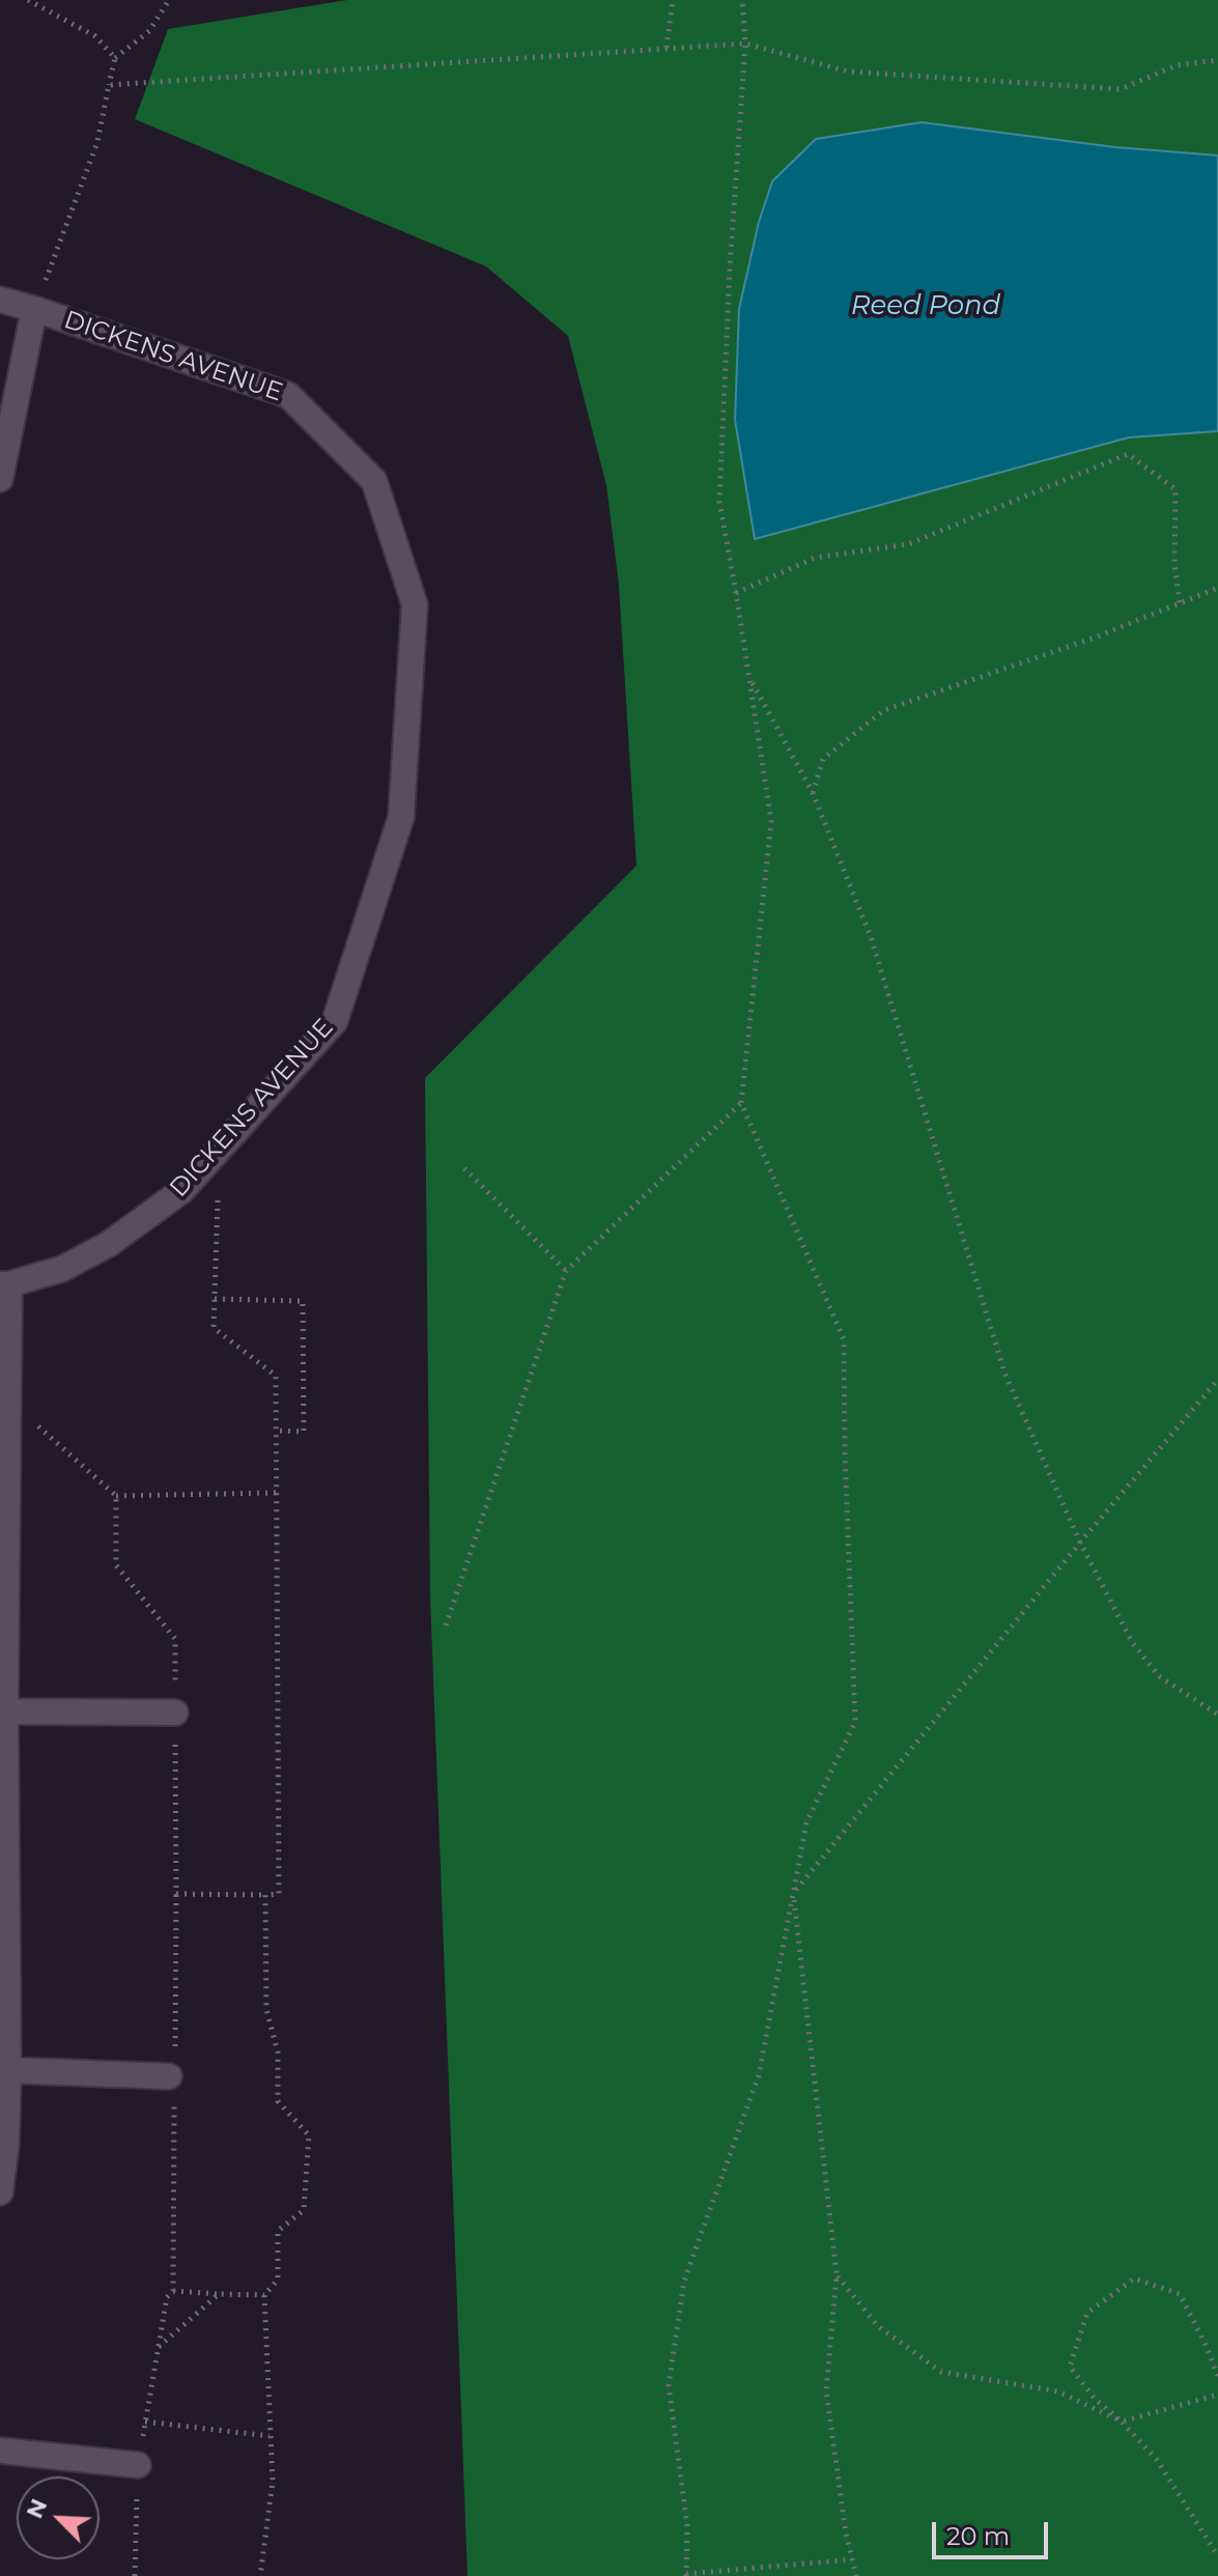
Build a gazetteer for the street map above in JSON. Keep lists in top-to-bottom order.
{
  "streets": {
    "street": ["DICKENS AVENUE"]
  },
  "water": ["Reed Pond"],
  "scale_bar": "20 m",
  "north": "top left"
}
